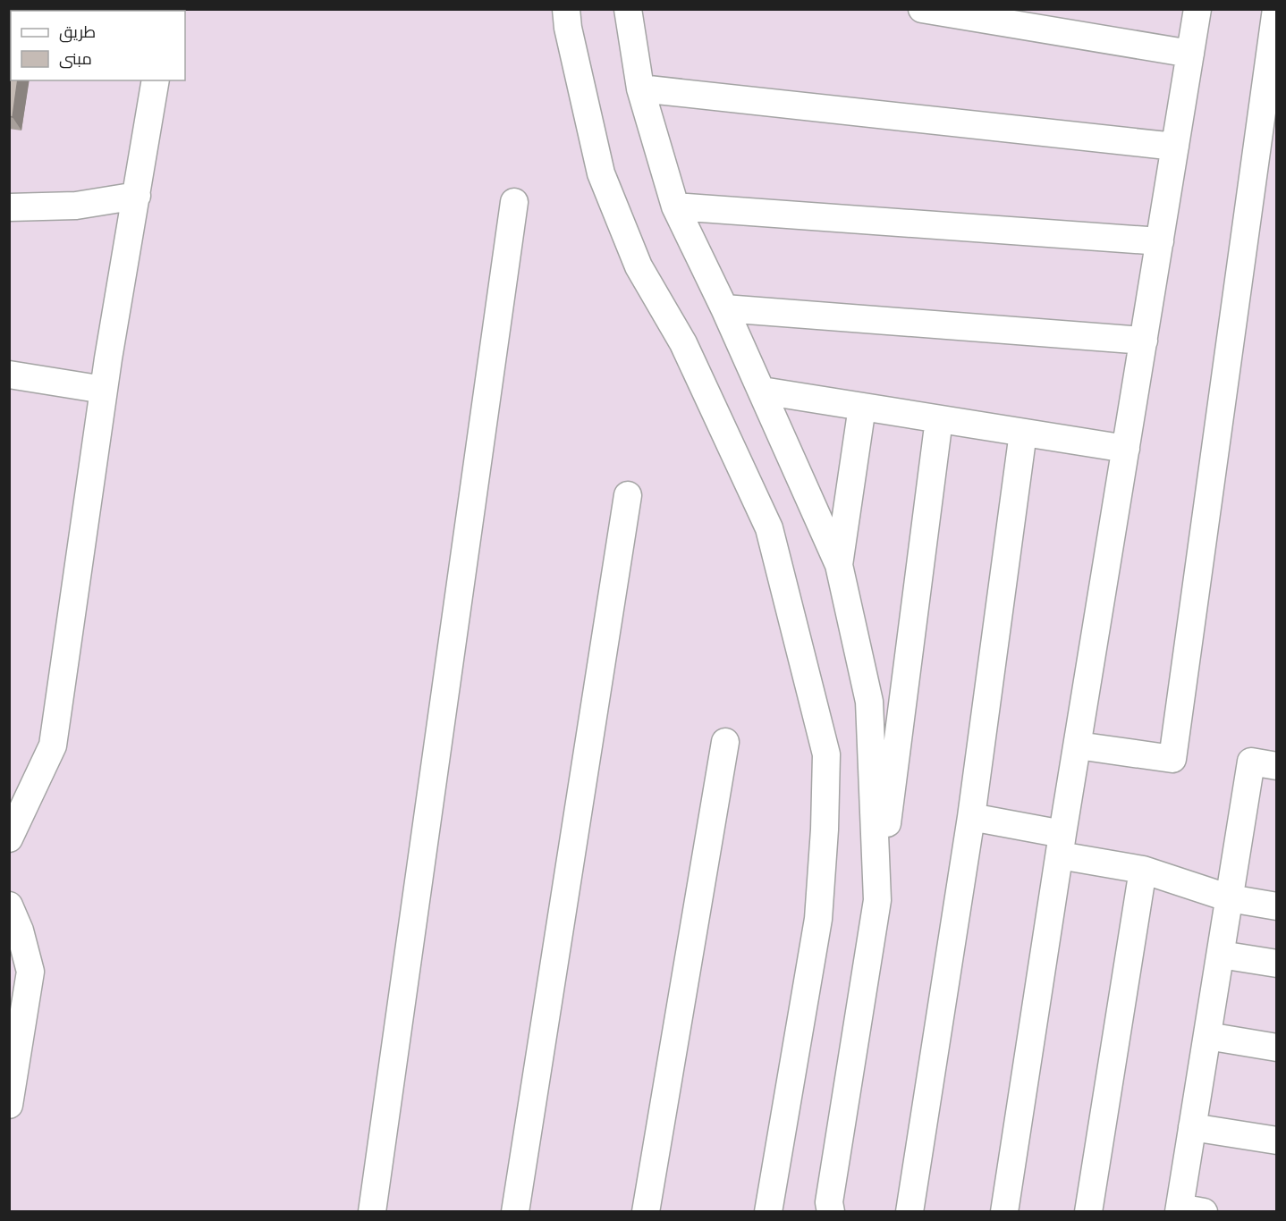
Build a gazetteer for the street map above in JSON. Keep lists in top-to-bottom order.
{
  "legend": ["طريق", "مبنى"]
}
